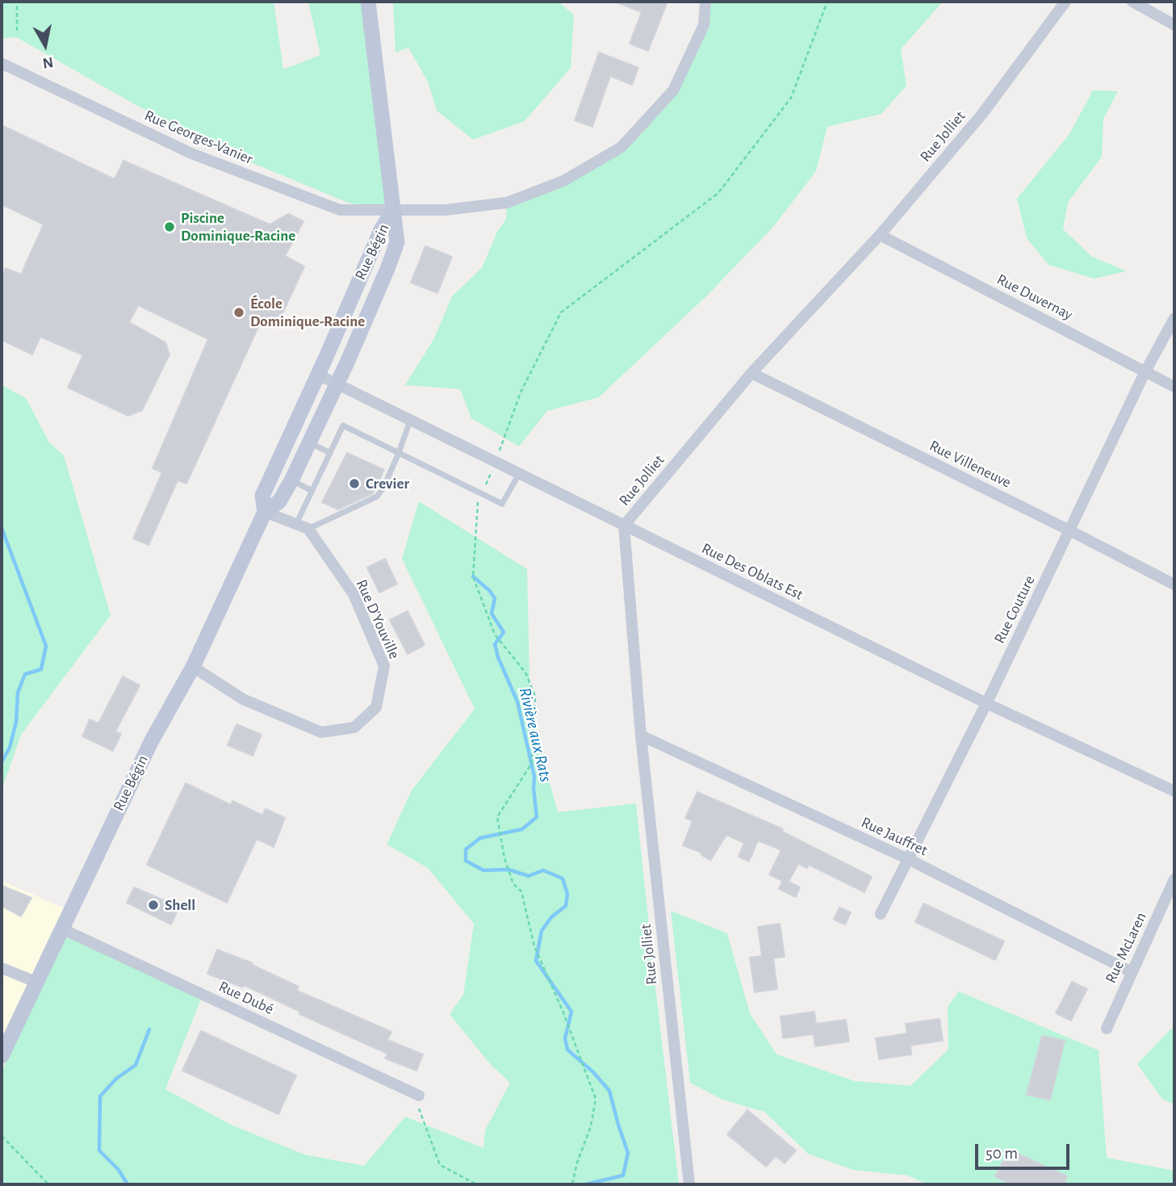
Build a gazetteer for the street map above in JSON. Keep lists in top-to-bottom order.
{
  "streets": {
    "street": [
      "Rue Jolliet",
      "Rue Georges-Vanier",
      "Rue Bégin",
      "Rue Duvernay",
      "Rue Villeneuve",
      "Rue Des Oblats Est",
      "Rue Couture",
      "Rue D'Youville",
      "Rue Jauffret",
      "Rue McLaren",
      "Rue Dubé"
    ]
  },
  "crossings": [
    ["Rue Jolliet", "Rue Duvernay"],
    ["Rue Jolliet", "Rue Villeneuve"],
    ["Rue Jolliet", "Rue Des Oblats Est"],
    ["Rue Jolliet", "Rue Jauffret"],
    ["Rue Georges-Vanier", "Rue Bégin"],
    ["Rue Bégin", "Rue Des Oblats Est"],
    ["Rue Bégin", "Rue D'Youville"],
    ["Rue Bégin", "Rue Dubé"],
    ["Rue Duvernay", "Rue Couture"],
    ["Rue Villeneuve", "Rue Couture"],
    ["Rue Des Oblats Est", "Rue Couture"],
    ["Rue Couture", "Rue Jauffret"],
    ["Rue Jauffret", "Rue McLaren"]
  ],
  "water": ["Rivière aux Rats"],
  "places": [
    "Piscine Dominique-Racine",
    "École Dominique-Racine",
    "Crevier",
    "Shell"
  ],
  "scale_bar": "50 m",
  "north": "bottom"
}
